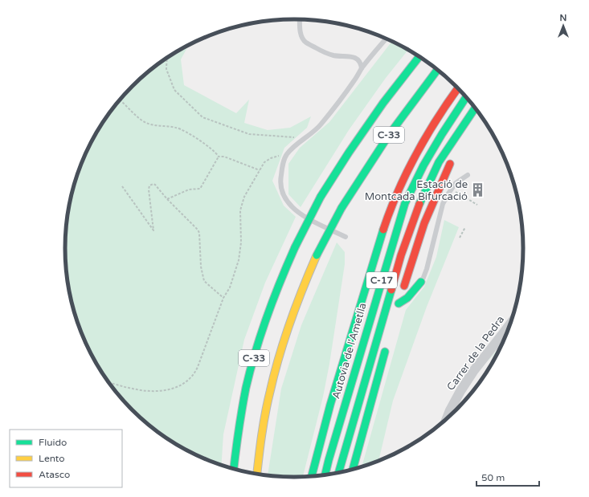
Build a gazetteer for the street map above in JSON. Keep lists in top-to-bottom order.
{
  "streets": {
    "highway": ["C-33", "C-17", "Autovia de l'Ametlla"],
    "street": ["Carrer de la Pedra"]
  },
  "places": {
    "building": ["Estació de Montcada Bifurcació"]
  },
  "legend": ["Fluido", "Lento", "Atasco"],
  "scale_bar": "50 m",
  "north": "top"
}
